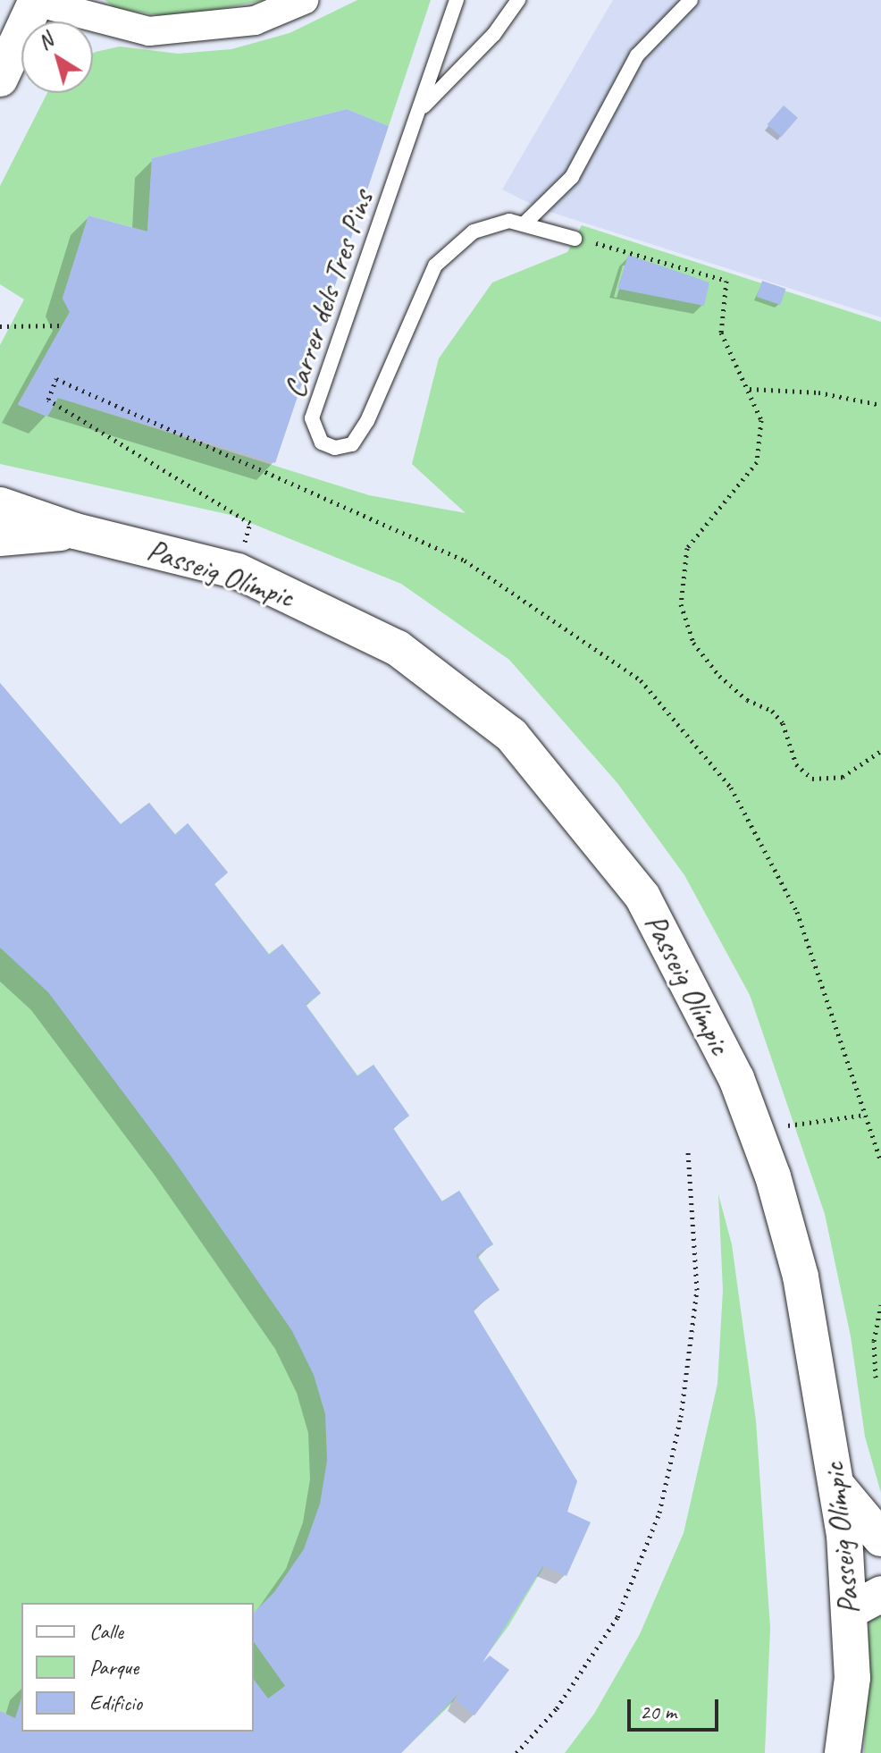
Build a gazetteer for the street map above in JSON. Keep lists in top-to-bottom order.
{
  "streets": {
    "street": ["Passeig Olímpic"],
    "lane": ["Carrer dels Tres Pins"]
  },
  "legend": ["Calle", "Parque", "Edificio"],
  "scale_bar": "20 m",
  "north": "top left"
}
